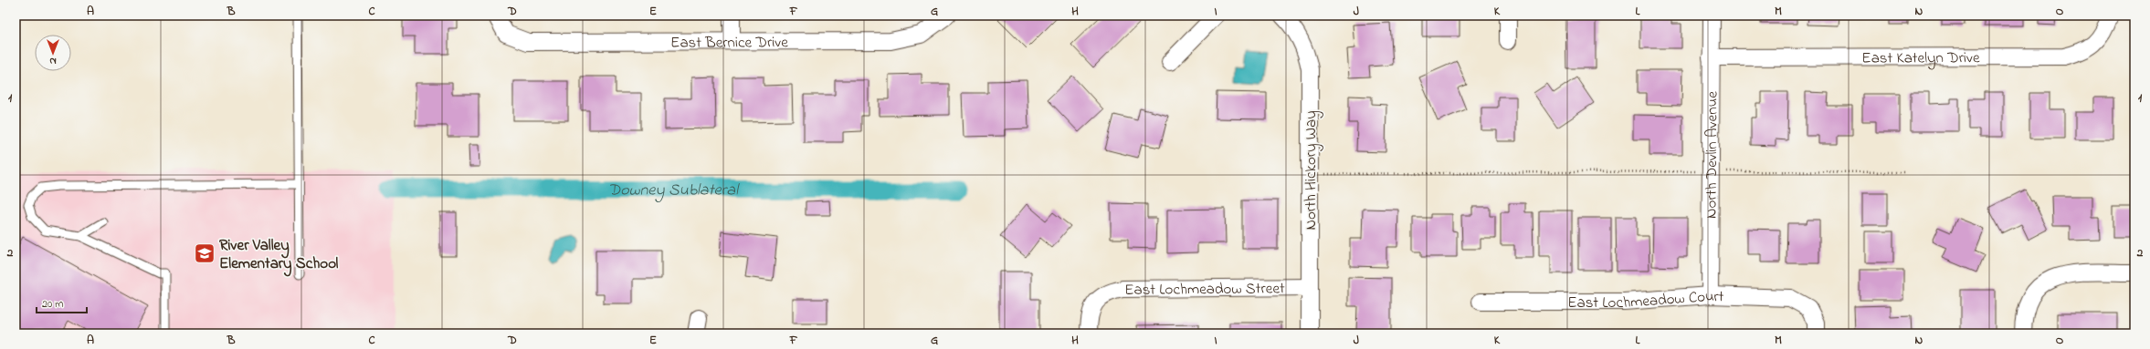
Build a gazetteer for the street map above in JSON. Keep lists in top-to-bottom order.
{
  "streets": {
    "street": [
      "East Bernice Drive",
      "East Katelyn Drive",
      "North Devlin Avenue",
      "North Hickory Way",
      "East Lochmeadow Street",
      "East Lochmeadow Court"
    ]
  },
  "crossings": [
    ["East Katelyn Drive", "North Devlin Avenue"],
    ["North Devlin Avenue", "East Lochmeadow Court"],
    ["North Hickory Way", "East Lochmeadow Street"]
  ],
  "water": ["Downey Sublateral"],
  "places": {
    "school or university": ["River Valley Elementary School"]
  },
  "scale_bar": "20 m",
  "north": "bottom",
  "grid": {
    "columns": [
      "A",
      "B",
      "C",
      "D",
      "E",
      "F",
      "G",
      "H",
      "I",
      "J",
      "K",
      "L",
      "M",
      "N",
      "O"
    ],
    "rows": ["1", "2"]
  }
}
